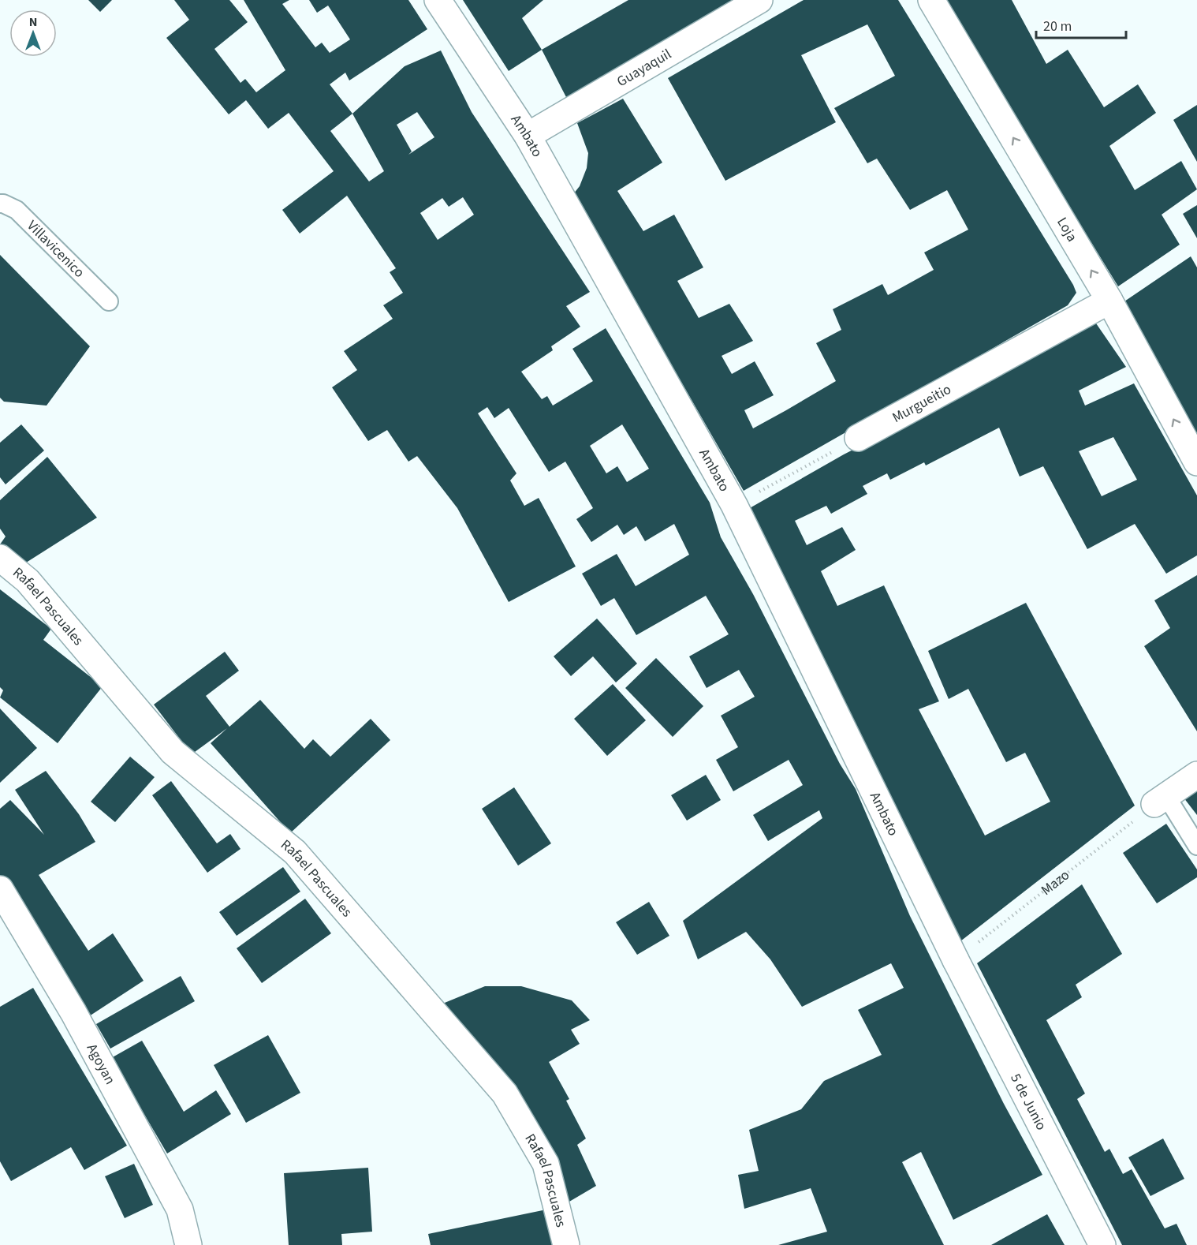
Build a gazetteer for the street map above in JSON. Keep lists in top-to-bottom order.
{
  "streets": {
    "street": [
      "Guayaquil",
      "Ambato",
      "Loja",
      "Murgueitio",
      "Rafael Pascuales",
      "Agoyan",
      "5 de Junio"
    ],
    "lane": ["Villavicenico"],
    "path": ["Mazo"]
  },
  "crossings": [
    ["Guayaquil", "Ambato"],
    ["Ambato", "Mazo"],
    ["Ambato", "5 de Junio"],
    ["Loja", "Murgueitio"],
    ["Mazo", "5 de Junio"]
  ],
  "one_way": ["Loja"],
  "scale_bar": "20 m",
  "north": "top"
}
